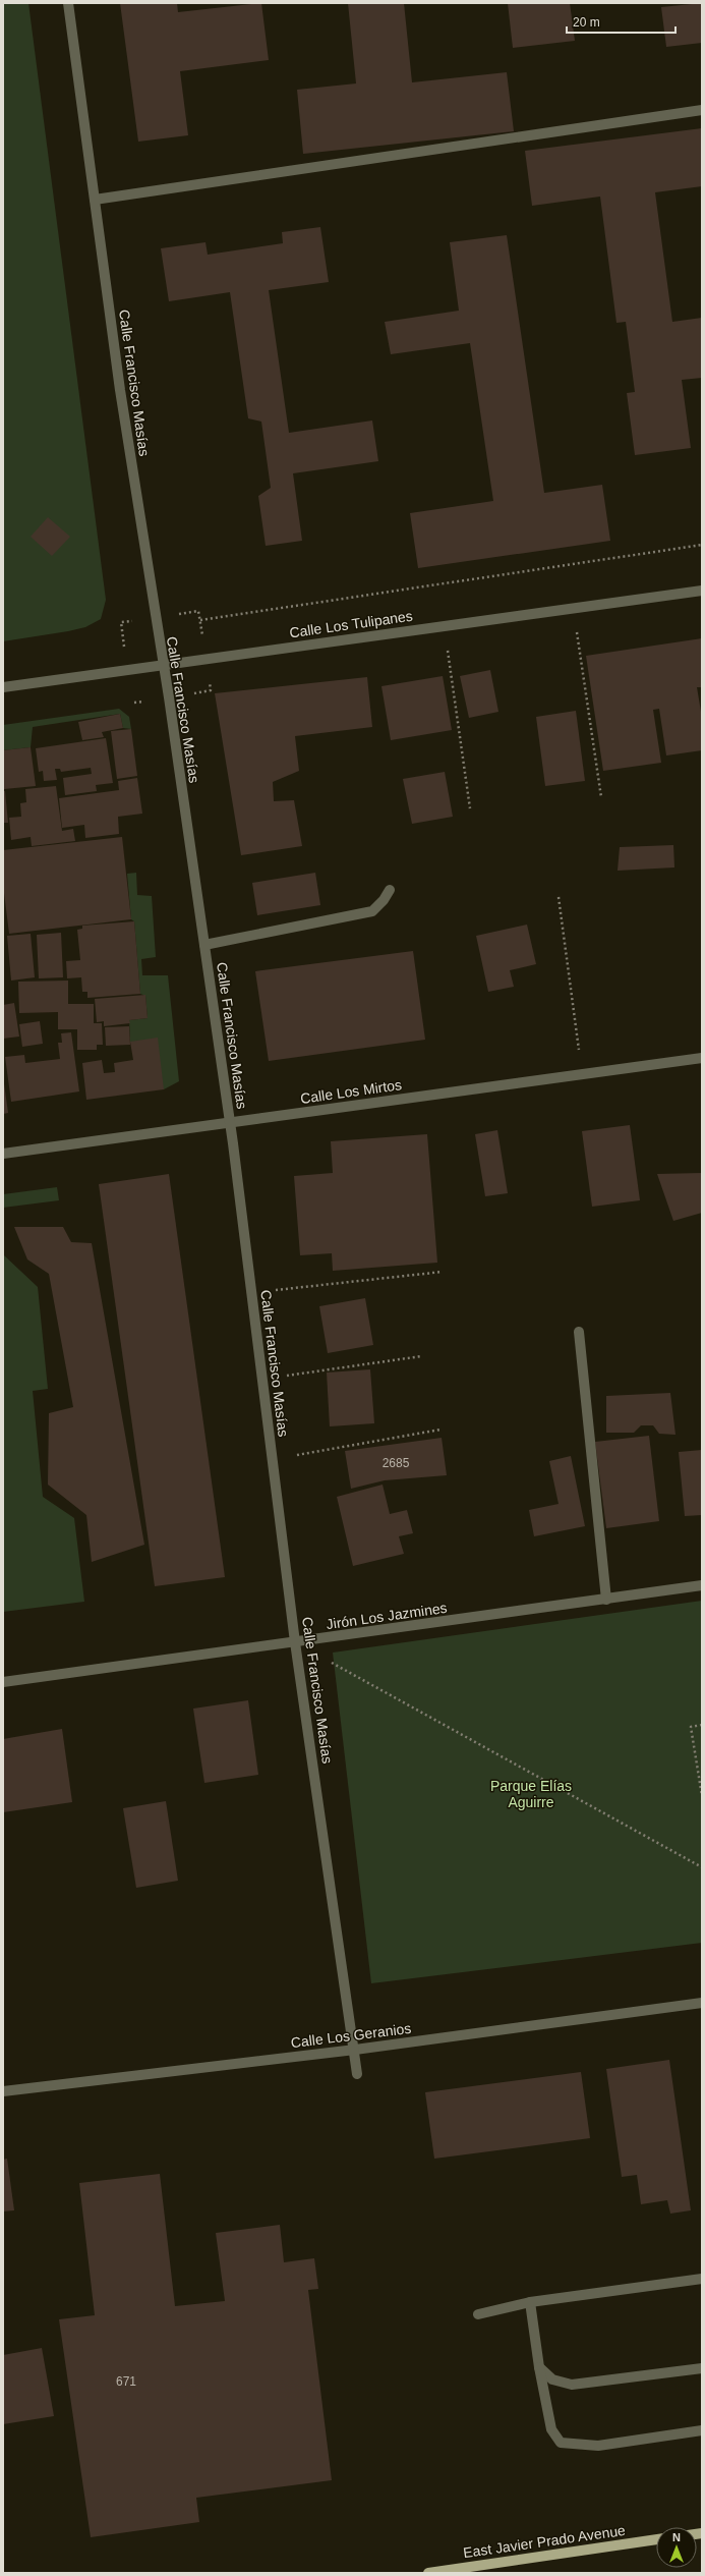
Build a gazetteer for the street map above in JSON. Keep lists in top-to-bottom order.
{
  "streets": {
    "main road": ["East Javier Prado Avenue"],
    "street": [
      "Calle Francisco Masías",
      "Calle Los Tulipanes",
      "Calle Los Mirtos",
      "Jirón Los Jazmines",
      "Calle Los Geranios"
    ]
  },
  "crossings": [
    ["Calle Francisco Masías", "Calle Los Tulipanes"],
    ["Calle Francisco Masías", "Calle Los Mirtos"],
    ["Calle Francisco Masías", "Jirón Los Jazmines"],
    ["Calle Francisco Masías", "Calle Los Geranios"]
  ],
  "parks": ["Parque Elías Aguirre"],
  "house_numbers": ["2685", "671"],
  "scale_bar": "20 m",
  "north": "top"
}
